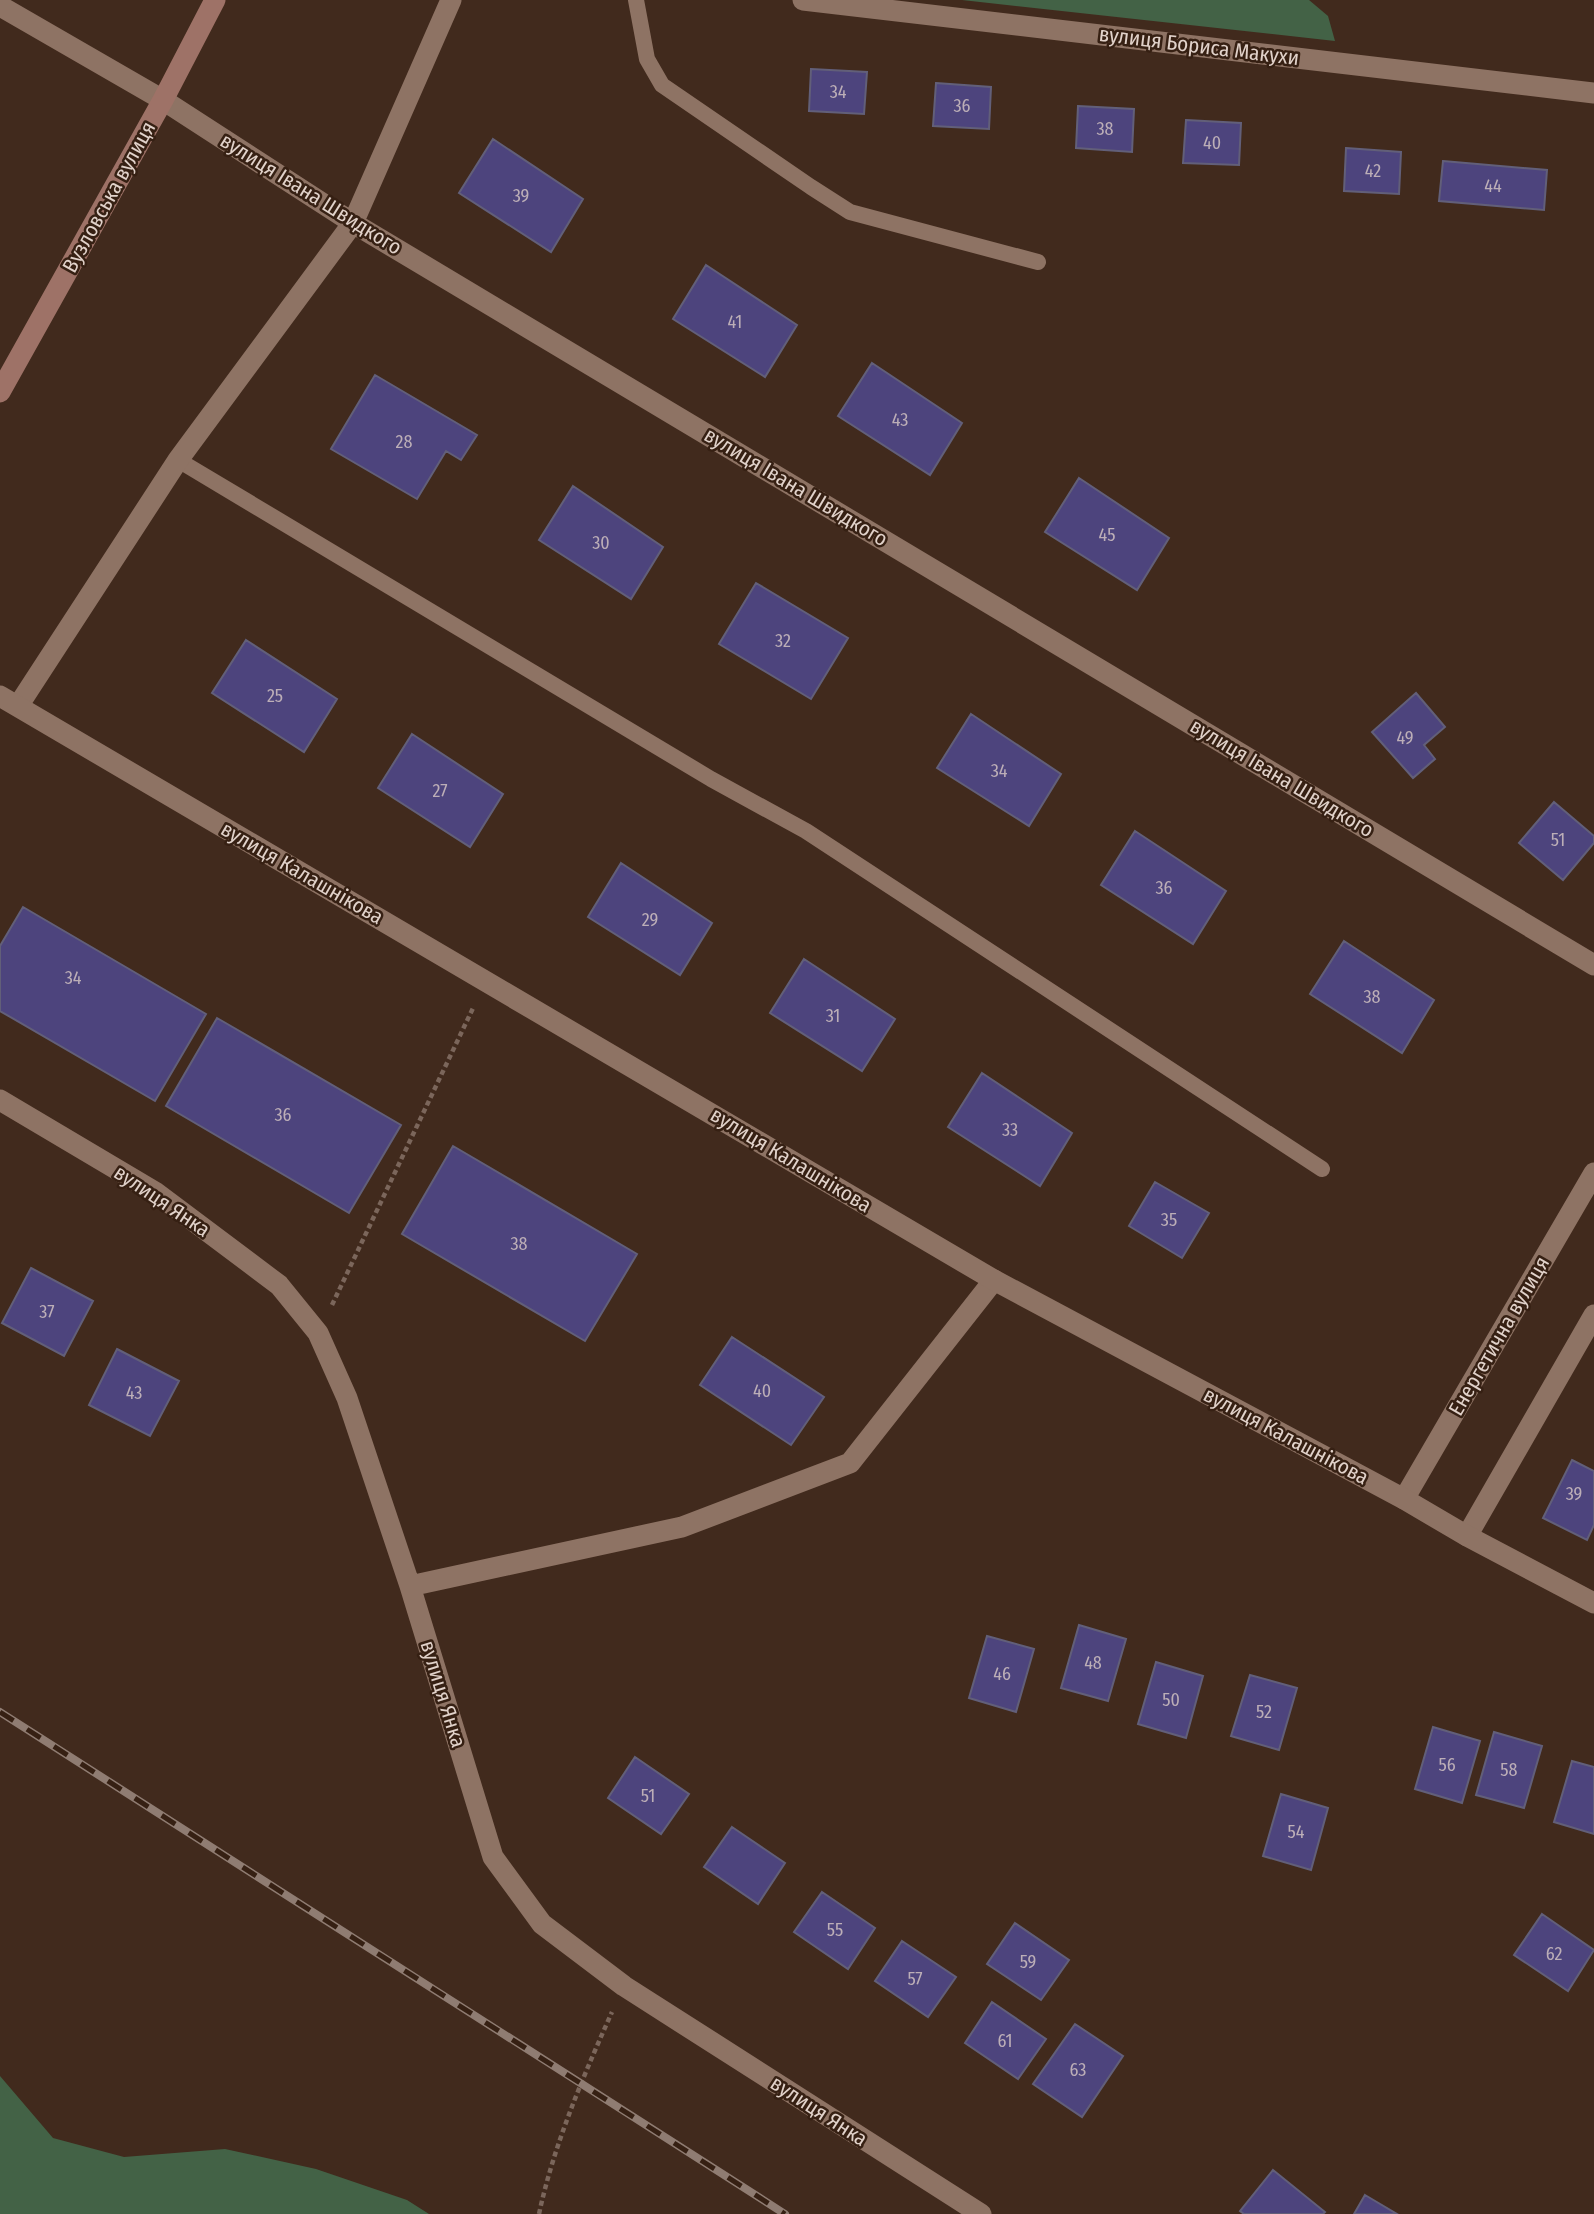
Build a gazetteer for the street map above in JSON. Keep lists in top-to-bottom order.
{
  "streets": {
    "main road": ["Вузловська вулиця"],
    "street": [
      "вулиця Бориса Макухи",
      "вулиця Івана Швидкого",
      "вулиця Калашнікова",
      "вулиця Янка",
      "Енергетична вулиця"
    ]
  },
  "crossings": [
    ["вулиця Івана Швидкого", "Вузловська вулиця"],
    ["вулиця Калашнікова", "Енергетична вулиця"]
  ],
  "house_numbers": [
    "34",
    "36",
    "38",
    "40",
    "42",
    "44",
    "39",
    "41",
    "43",
    "28",
    "45",
    "30",
    "32",
    "25",
    "49",
    "34",
    "27",
    "51",
    "36",
    "29",
    "34",
    "38",
    "31",
    "36",
    "33",
    "35",
    "38",
    "37",
    "40",
    "43",
    "39",
    "48",
    "46",
    "50",
    "52",
    "56",
    "58",
    "51",
    "54",
    "55",
    "62",
    "59",
    "57",
    "61",
    "63"
  ]
}
